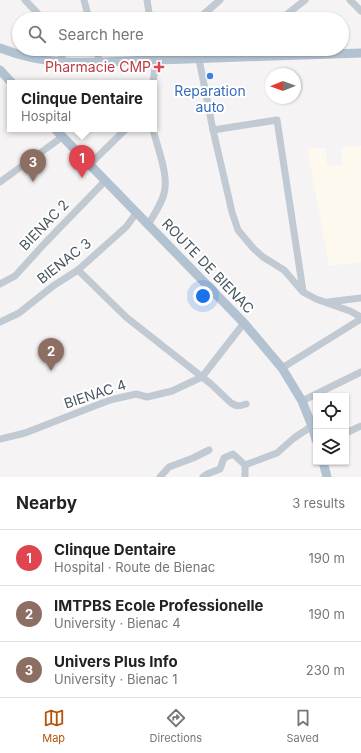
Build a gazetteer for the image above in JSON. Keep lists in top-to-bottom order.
{
  "streets": {
    "main road": ["ROUTE DE BIENAC"],
    "street": ["BIENAC 2", "BIENAC 3", "BIENAC 4"]
  },
  "crossings": [
    ["BIENAC 2", "ROUTE DE BIENAC"],
    ["BIENAC 3", "ROUTE DE BIENAC"],
    ["ROUTE DE BIENAC", "BIENAC 4"]
  ],
  "places": {
    "health": ["Pharmacie CMP"],
    "other": ["Reparation auto"]
  },
  "north": "left",
  "page": {
    "search": "Search here",
    "popup": ["Clinque Dentaire", "Hospital"],
    "pins": ["1", "3", "2"],
    "heading": ["Nearby", "3 results"],
    "list": [
      {
        "mark": "1",
        "name": "Clinque Dentaire",
        "note": "Hospital · Route de Bienac",
        "value": "190 m"
      },
      {
        "mark": "2",
        "name": "IMTPBS Ecole Professionelle",
        "note": "University · Bienac 4",
        "value": "190 m"
      },
      {
        "mark": "3",
        "name": "Univers Plus Info",
        "note": "University · Bienac 1",
        "value": "230 m"
      }
    ],
    "nav": ["Map", "Directions", "Saved"]
  }
}
